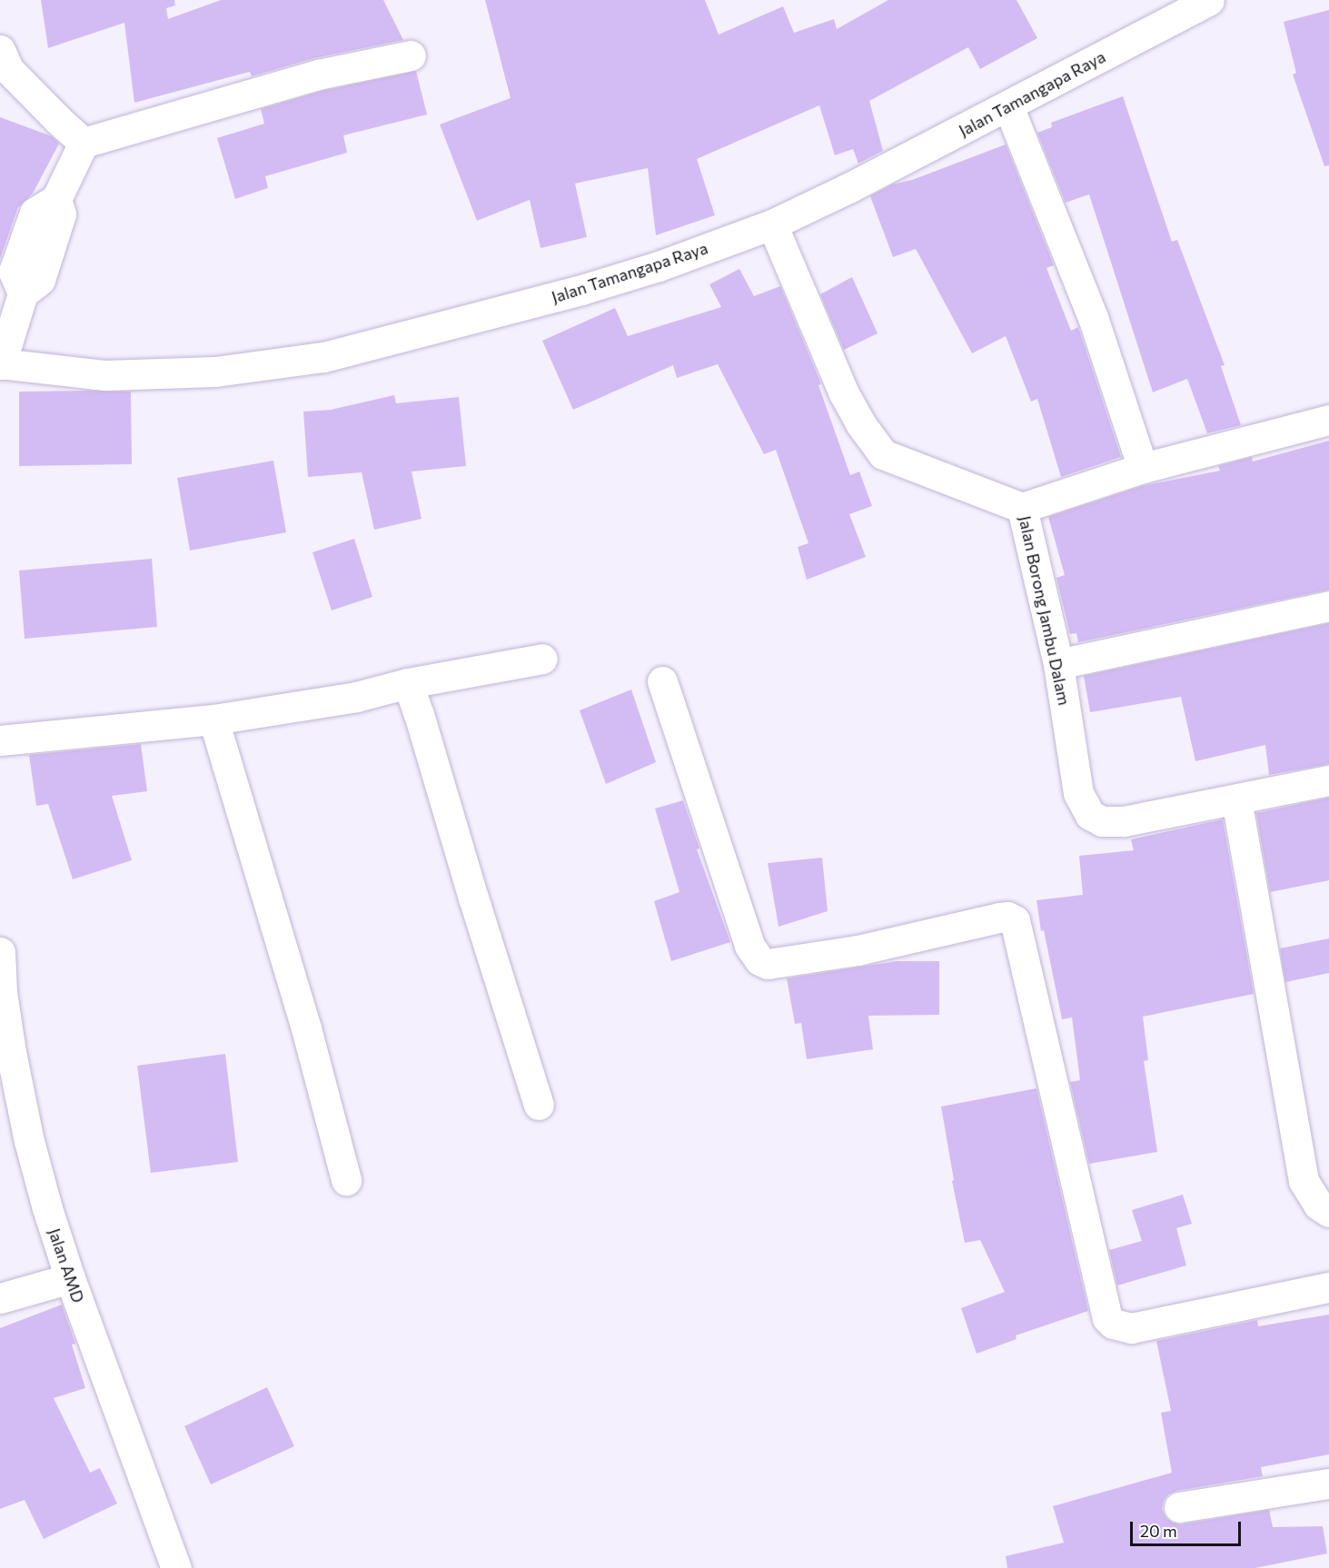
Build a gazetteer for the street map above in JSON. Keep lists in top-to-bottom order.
{
  "streets": {
    "street": ["Jalan Tamangapa Raya", "Jalan Borong Jambu Dalam", "Jalan AMD"]
  },
  "scale_bar": "20 m"
}
